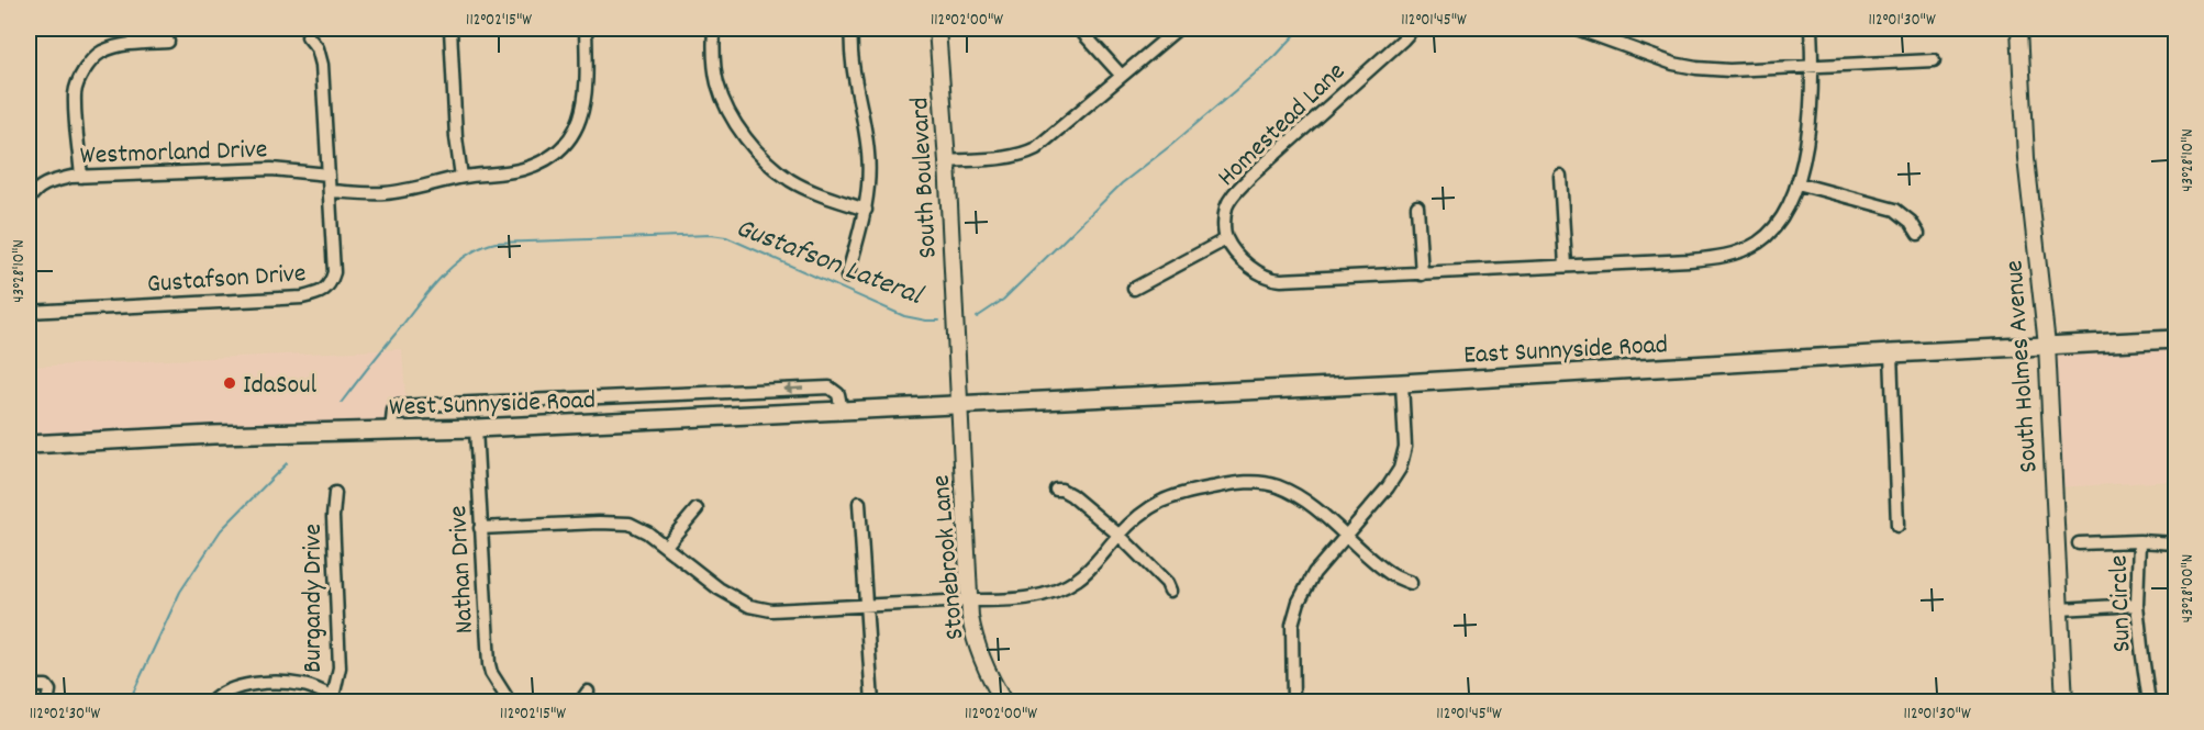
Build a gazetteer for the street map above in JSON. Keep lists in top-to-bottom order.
{
  "streets": {
    "main road": ["East Sunnyside Road", "West Sunnyside Road"],
    "street": [
      "Homestead Lane",
      "Westmorland Drive",
      "South Boulevard",
      "Gustafson Drive",
      "South Holmes Avenue",
      "Stonebrook Lane",
      "Nathan Drive",
      "Burgandy Drive",
      "Sun Circle"
    ]
  },
  "crossings": [
    ["South Boulevard", "East Sunnyside Road"],
    ["South Boulevard", "West Sunnyside Road"],
    ["South Boulevard", "Stonebrook Lane"],
    ["East Sunnyside Road", "South Holmes Avenue"],
    ["East Sunnyside Road", "West Sunnyside Road"],
    ["East Sunnyside Road", "Stonebrook Lane"],
    ["West Sunnyside Road", "Stonebrook Lane"],
    ["West Sunnyside Road", "Nathan Drive"]
  ],
  "water": ["Gustafson Lateral"],
  "places": ["IdaSoul"],
  "coordinates": [
    "112°02'15\"W",
    "112°02'00\"W",
    "112°01'45\"W",
    "112°01'30\"W",
    "43°28'10\"N",
    "43°28'00\"N",
    "112°02'30\"W"
  ]
}
